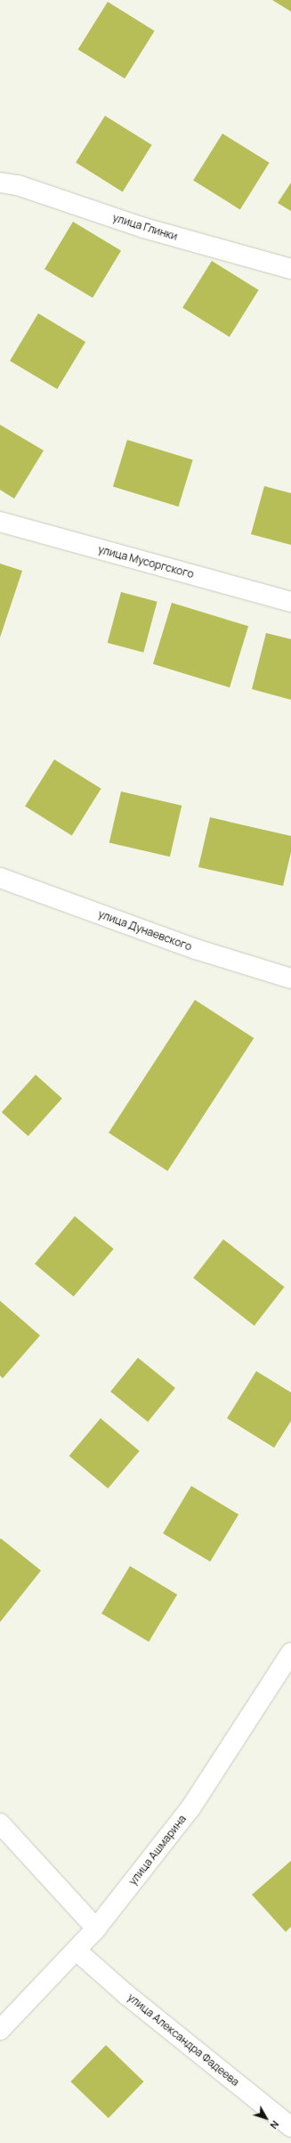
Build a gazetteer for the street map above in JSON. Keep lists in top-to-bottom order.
{
  "streets": {
    "street": [
      "улица Глинки",
      "улица Мусоргского",
      "улица Дунаевского",
      "улица Ашмарина",
      "улица Александра Фадеева"
    ]
  },
  "crossings": [
    ["улица Ашмарина", "улица Александра Фадеева"]
  ],
  "north": "bottom right"
}
